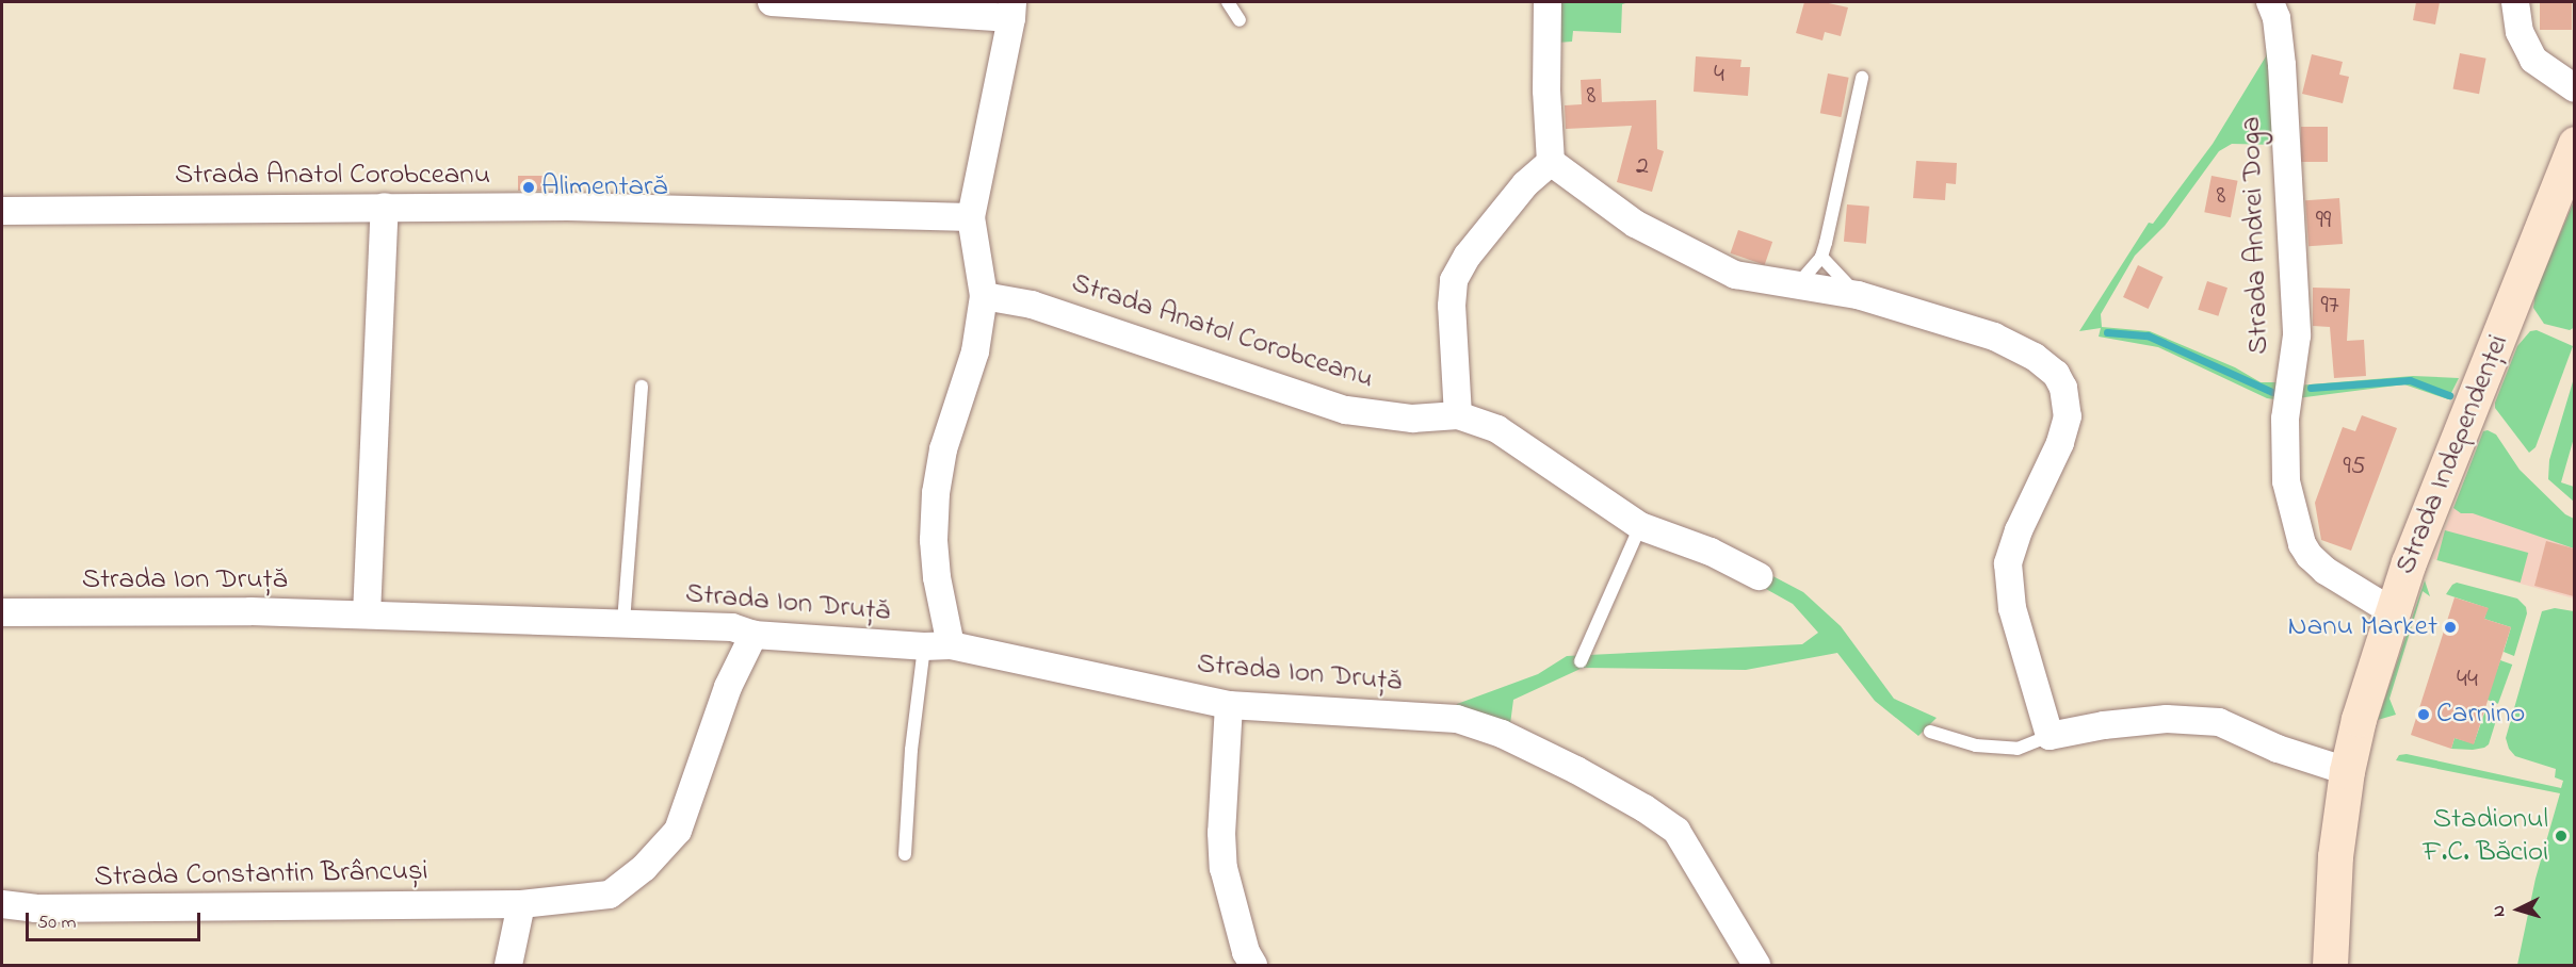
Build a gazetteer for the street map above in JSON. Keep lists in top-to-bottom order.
{
  "streets": {
    "main road": ["Strada Independenței"],
    "street": [
      "Strada Anatol Corobceanu",
      "Strada Andrei Doga",
      "Strada Ion Druță",
      "Strada Constantin Brâncuși"
    ]
  },
  "crossings": [
    ["Strada Andrei Doga", "Strada Independenței"],
    ["Strada Ion Druță", "Strada Constantin Brâncuși"]
  ],
  "places": [
    "Alimentară",
    "Nanu Market",
    "Carnino",
    "Stadionul F.C. Băcioi"
  ],
  "house_numbers": [
    "4",
    "8",
    "2",
    "8",
    "99",
    "97",
    "95",
    "44"
  ],
  "scale_bar": "50 m",
  "north": "left"
}
